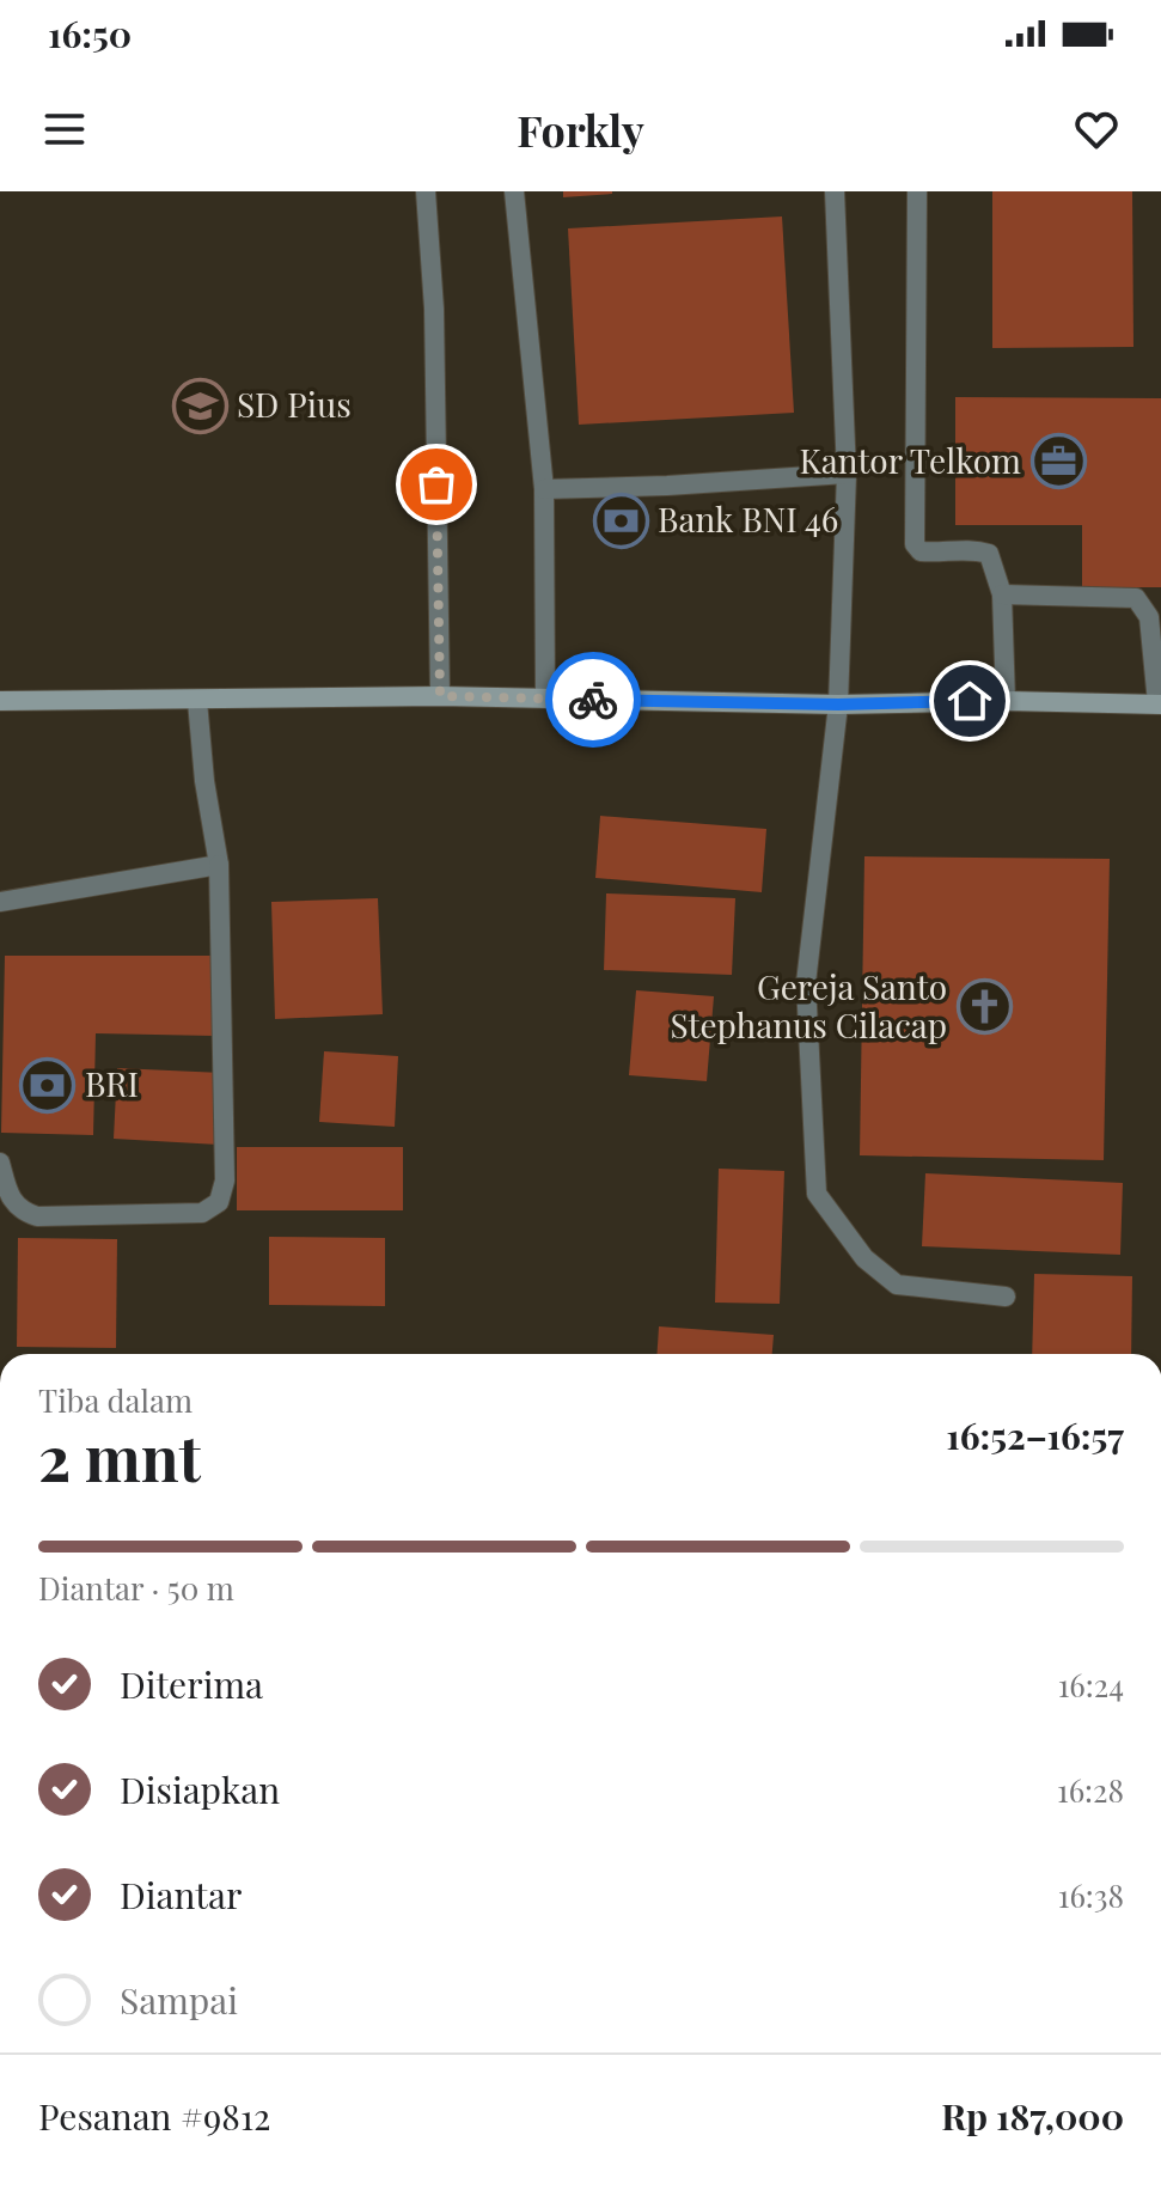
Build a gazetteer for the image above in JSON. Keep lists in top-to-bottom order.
{
  "places": {
    "school or university": ["SD Pius"],
    "office": ["Kantor Telkom"],
    "bank": ["Bank BNI 46", "BRI"],
    "church": ["Gereja Santo Stephanus Cilacap"]
  },
  "page": {
    "status": "16:50",
    "header": "Forkly",
    "heading": ["2 mnt", "Tiba dalam", "16:52–16:57"],
    "panel": ["Pesanan #9812", "Rp 187,000"],
    "bar": "Diantar · 50 m",
    "list": [
      ["Diterima", "16:24"],
      ["Disiapkan", "16:28"],
      ["Diantar", "16:38"],
      "Sampai"
    ]
  }
}
